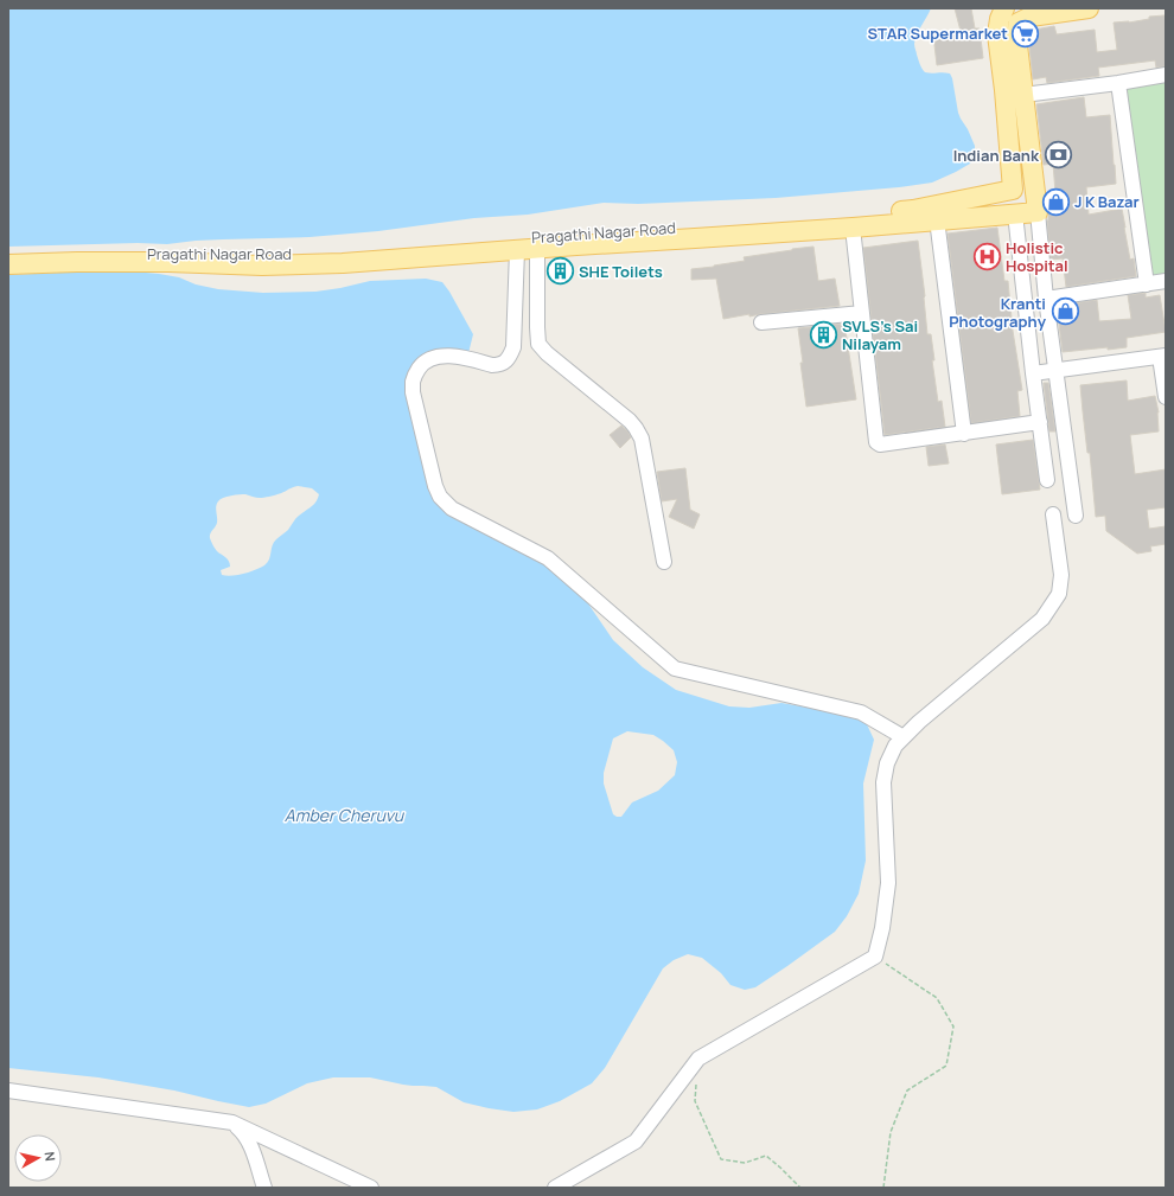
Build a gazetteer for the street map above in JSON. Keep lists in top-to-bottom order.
{
  "streets": {
    "main road": ["Pragathi Nagar Road"]
  },
  "water": ["Amber Cheruvu"],
  "places": {
    "supermarket": ["STAR Supermarket"],
    "bank": ["Indian Bank"],
    "shop": ["J K Bazar", "Kranti Photography"],
    "hospital": ["Holistic Hospital"],
    "building": ["SHE Toilets", "SVLS's Sai Nilayam"]
  },
  "north": "right"
}
